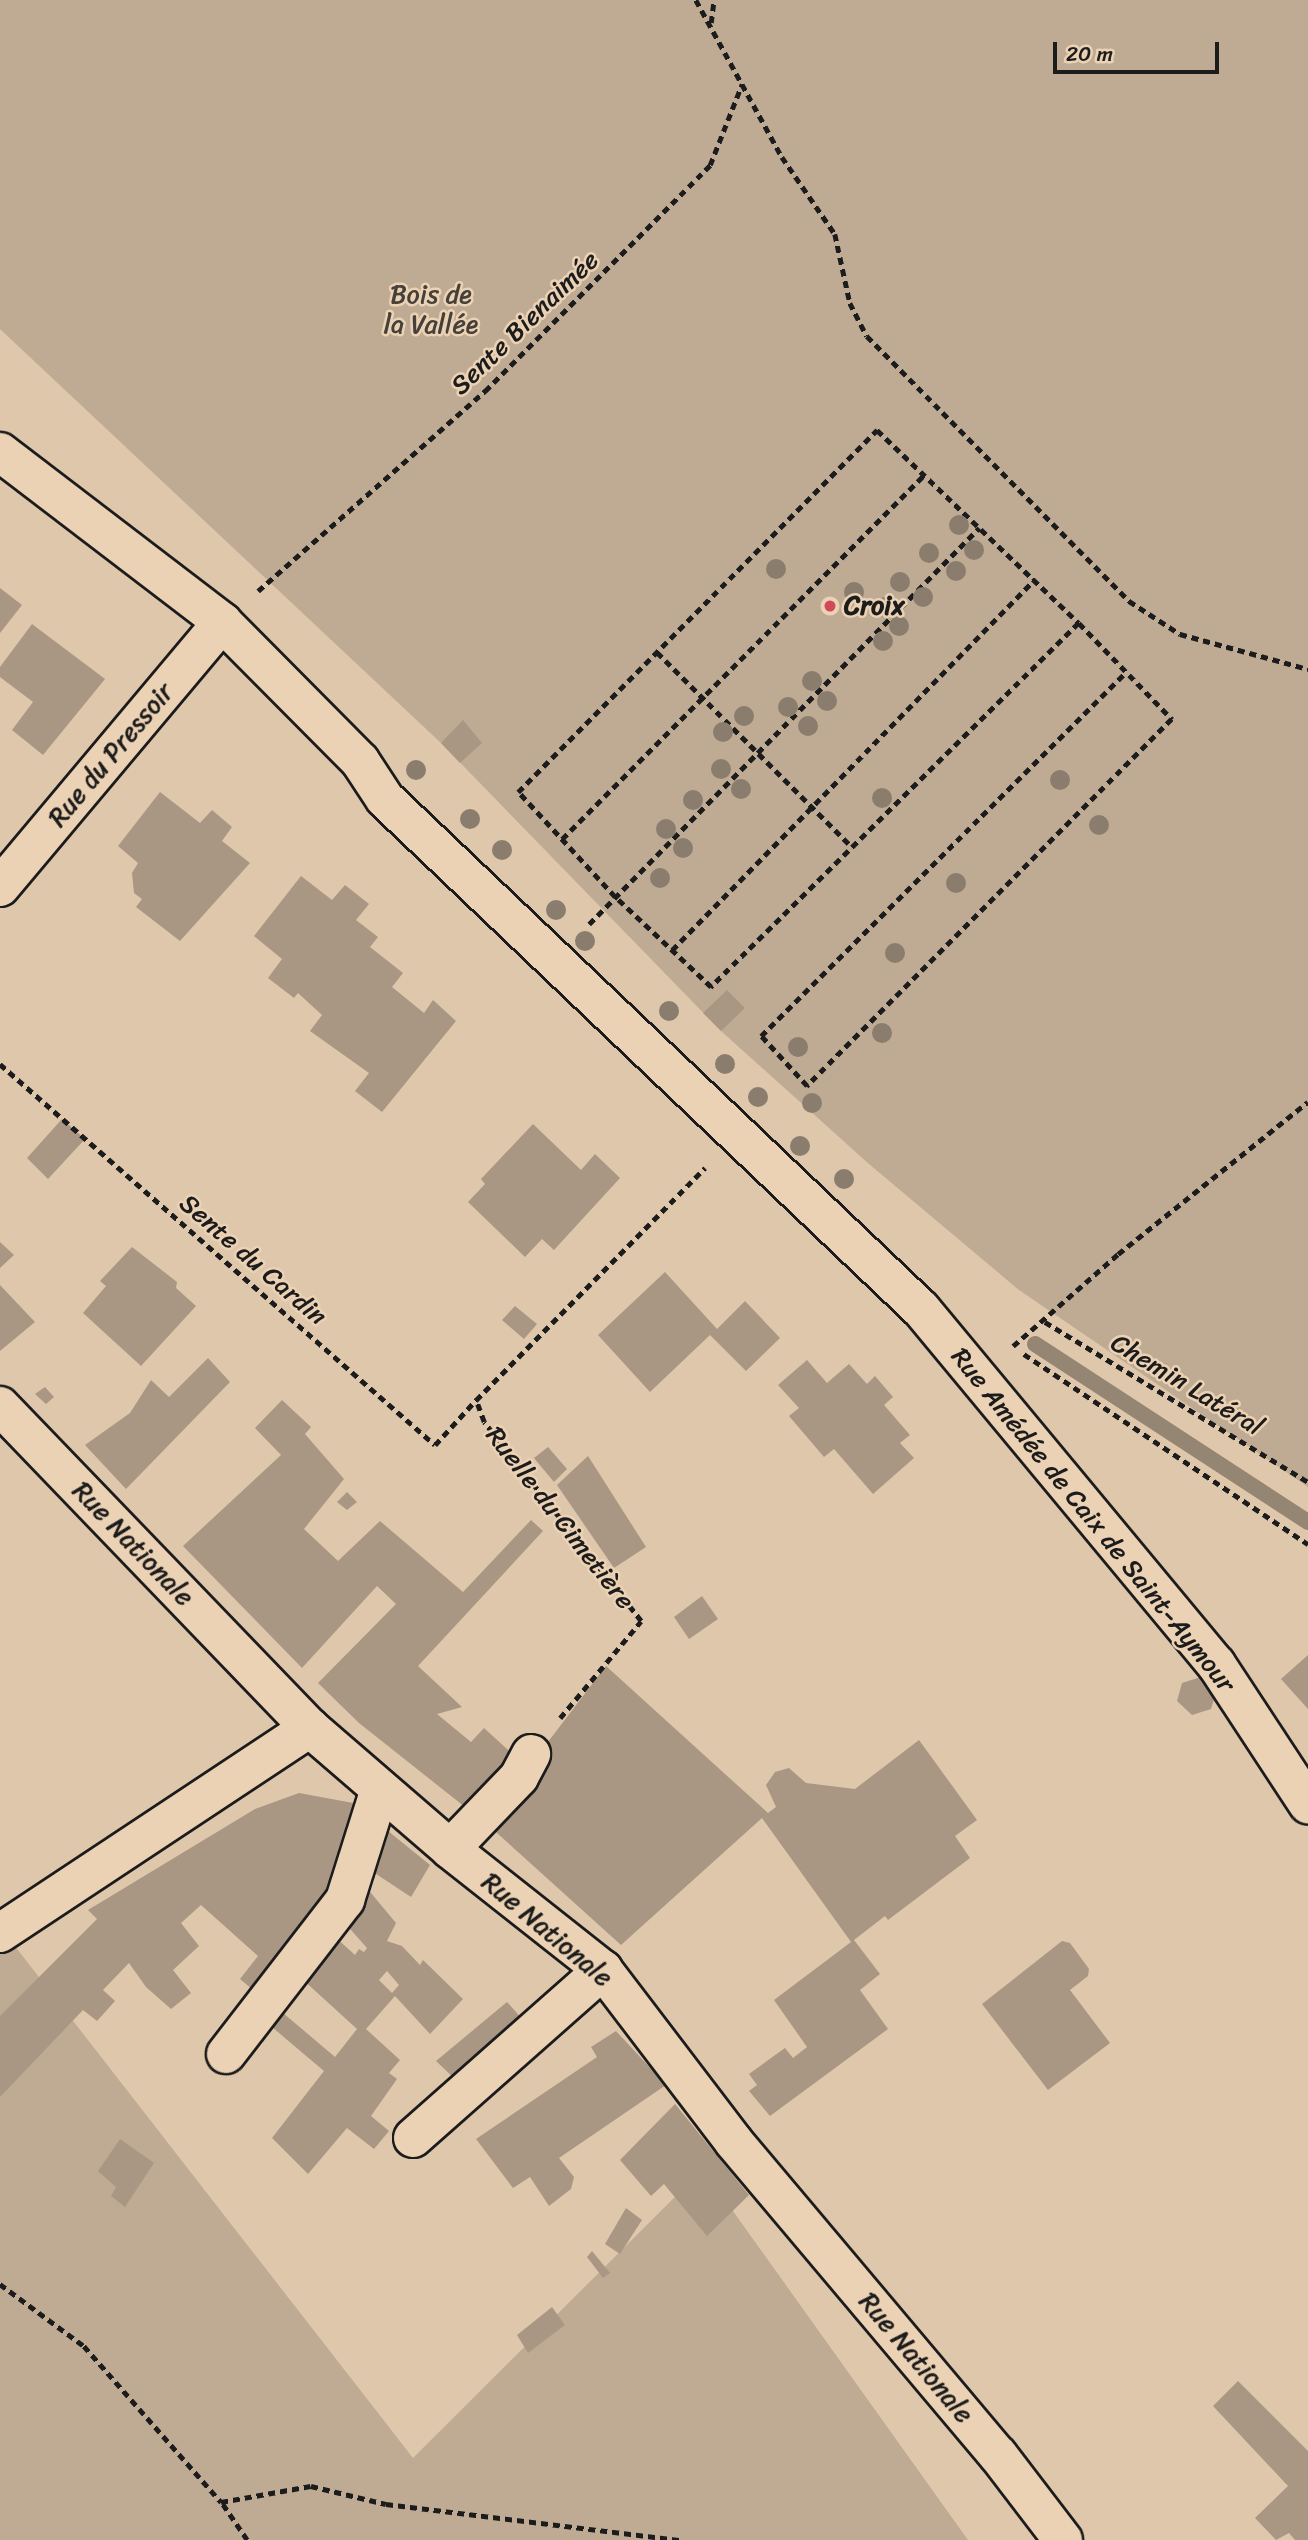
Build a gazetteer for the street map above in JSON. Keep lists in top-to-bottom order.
{
  "streets": {
    "street": ["Rue du Pressoir", "Rue Amédée de Caix de Saint-Aymour", "Rue Nationale"],
    "path": [
      "Sente Bienaimée",
      "Sente du Cardin",
      "Chemin Latéral",
      "Ruelle du Cimetière"
    ]
  },
  "crossings": [
    ["Sente Bienaimée", "Rue du Pressoir"],
    ["Sente Bienaimée", "Rue Amédée de Caix de Saint-Aymour"],
    ["Rue du Pressoir", "Rue Amédée de Caix de Saint-Aymour"],
    ["Sente du Cardin", "Ruelle du Cimetière"]
  ],
  "parks": ["Bois de la Vallée"],
  "places": ["Croix"],
  "scale_bar": "20 m"
}
